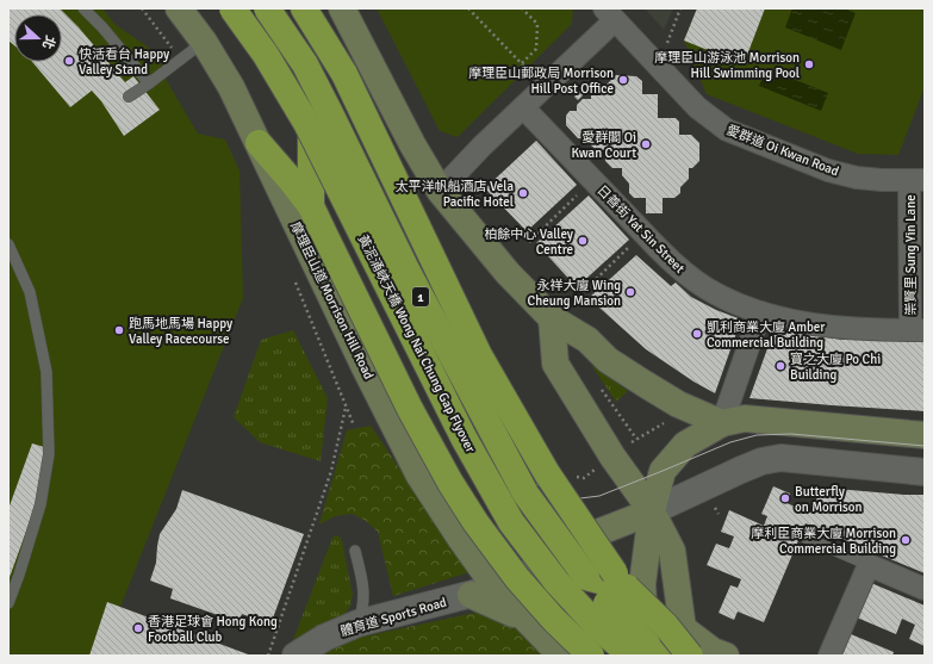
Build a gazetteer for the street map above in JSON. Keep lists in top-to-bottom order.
{
  "streets": {
    "highway": ["1", "黃泥涌峽天橋 Wong Nai Chung Gap Flyover"],
    "main road": ["摩理臣山道 Morrison Hill Road"],
    "street": [
      "愛群道 Oi Kwan Road",
      "日善街 Yat Sin Street",
      "崇賢里 Sung Yin Lane",
      "體育道 Sports Road"
    ]
  },
  "crossings": [
    ["愛群道 Oi Kwan Road", "崇賢里 Sung Yin Lane"],
    ["日善街 Yat Sin Street", "崇賢里 Sung Yin Lane"],
    ["摩理臣山道 Morrison Hill Road", "體育道 Sports Road"]
  ],
  "places": [
    "快活看台 Happy Valley Stand",
    "摩理臣山游泳池 Morrison Hill Swimming Pool",
    "摩理臣山郵政局 Morrison Hill Post Office",
    "愛群閣 Oi Kwan Court",
    "太平洋帆船酒店 Vela Pacific Hotel",
    "柏餘中心 Valley Centre",
    "永祥大廈 Wing Cheung Mansion",
    "跑馬地馬場 Happy Valley Racecourse",
    "凱利商業大廈 Amber Commercial Building",
    "寶之大廈 Po Chi Building",
    "Butterfly on Morrison",
    "摩利臣商業大廈 Morrison Commercial Building",
    "香港足球會 Hong Kong Football Club"
  ],
  "north": "right"
}
